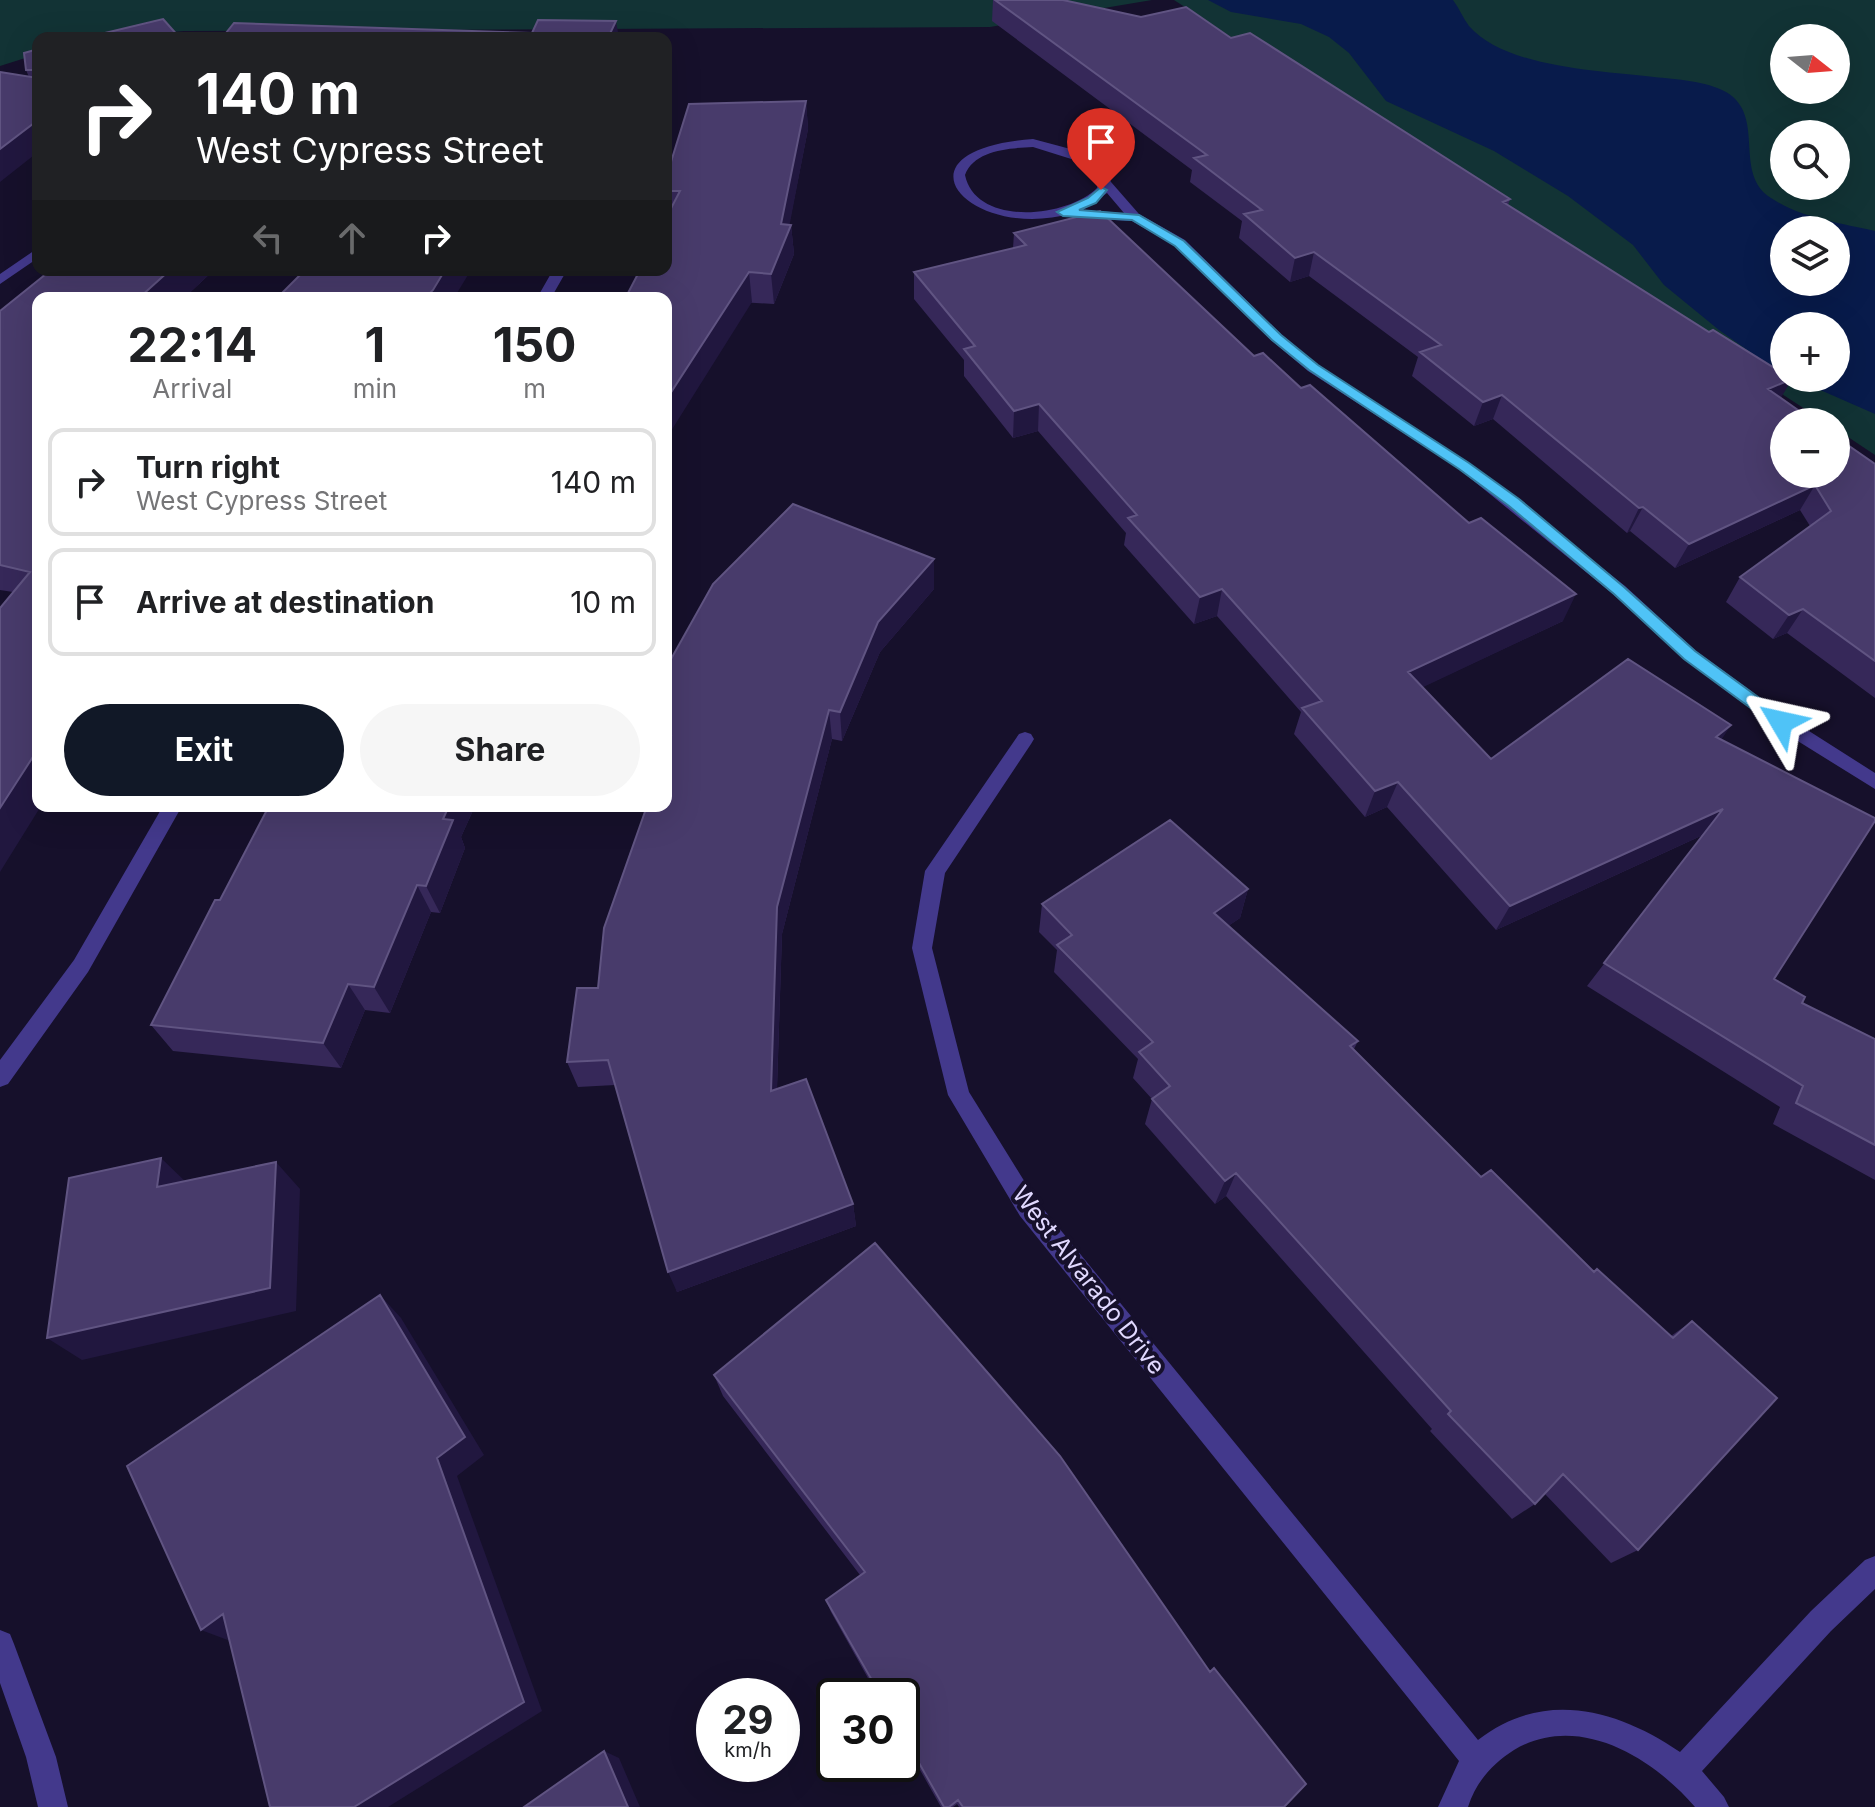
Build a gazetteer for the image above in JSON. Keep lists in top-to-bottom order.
{
  "streets": {
    "street": ["West Alvarado Drive"]
  },
  "north": "right",
  "page": {
    "map_buttons": ["+", "−"],
    "turn": ["140 m", "West Cypress Street"],
    "eta": [
      "22:14",
      "Arrival",
      "1",
      "min",
      "150",
      "m"
    ],
    "list": [
      {
        "name": "Turn right",
        "note": "West Cypress Street",
        "value": "140 m"
      },
      {
        "name": "Arrive at destination",
        "value": "10 m"
      }
    ],
    "buttons": ["Exit", "Share"],
    "speed": "29 km/h",
    "limit": "30"
  }
}
